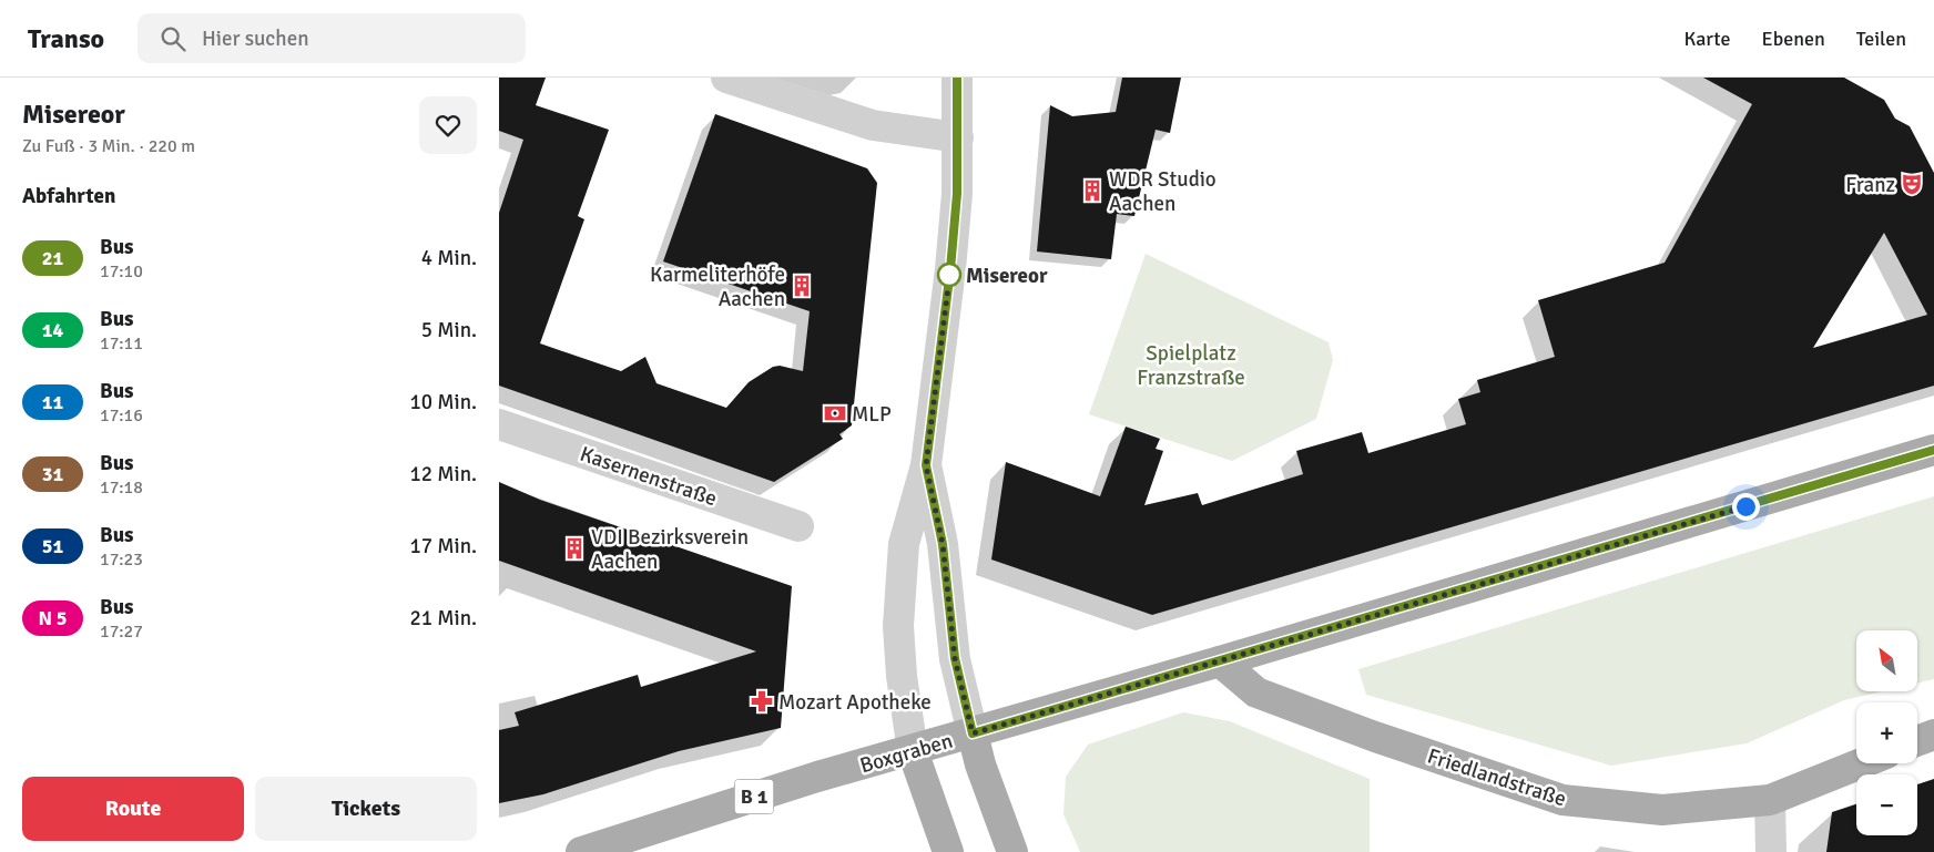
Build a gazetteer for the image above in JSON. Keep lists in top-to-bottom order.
{
  "streets": {
    "main road": ["Boxgraben", "Friedlandstraße", "B 1"],
    "street": ["Kasernenstraße"]
  },
  "crossings": [
    ["Boxgraben", "Friedlandstraße"]
  ],
  "parks": ["Spielplatz Franzstraße"],
  "places": {
    "theatre": ["Franz"],
    "building": ["WDR Studio Aachen", "Karmeliterhöfe Aachen", "VDI Bezirksverein Aachen"],
    "other": ["Misereor"],
    "bank": ["MLP"],
    "pharmacy": ["Mozart Apotheke"]
  },
  "lines": ["bus line 21"],
  "north": "top left",
  "page": {
    "header": "Transo",
    "search": "Hier suchen",
    "nav": ["Karte", "Ebenen", "Teilen"],
    "heading": [
      ["Misereor", "Zu Fuß · 3 Min. · 220 m"],
      "Abfahrten"
    ],
    "list": [
      {
        "mark": "21",
        "name": "Bus",
        "note": "17:10",
        "value": "4 Min."
      },
      {
        "mark": "14",
        "name": "Bus",
        "note": "17:11",
        "value": "5 Min."
      },
      {
        "mark": "11",
        "name": "Bus",
        "note": "17:16",
        "value": "10 Min."
      },
      {
        "mark": "31",
        "name": "Bus",
        "note": "17:18",
        "value": "12 Min."
      },
      {
        "mark": "51",
        "name": "Bus",
        "note": "17:23",
        "value": "17 Min."
      },
      {
        "mark": "N 5",
        "name": "Bus",
        "note": "17:27",
        "value": "21 Min."
      }
    ],
    "map_buttons": ["+", "−"],
    "buttons": ["Route", "Tickets"]
  }
}
